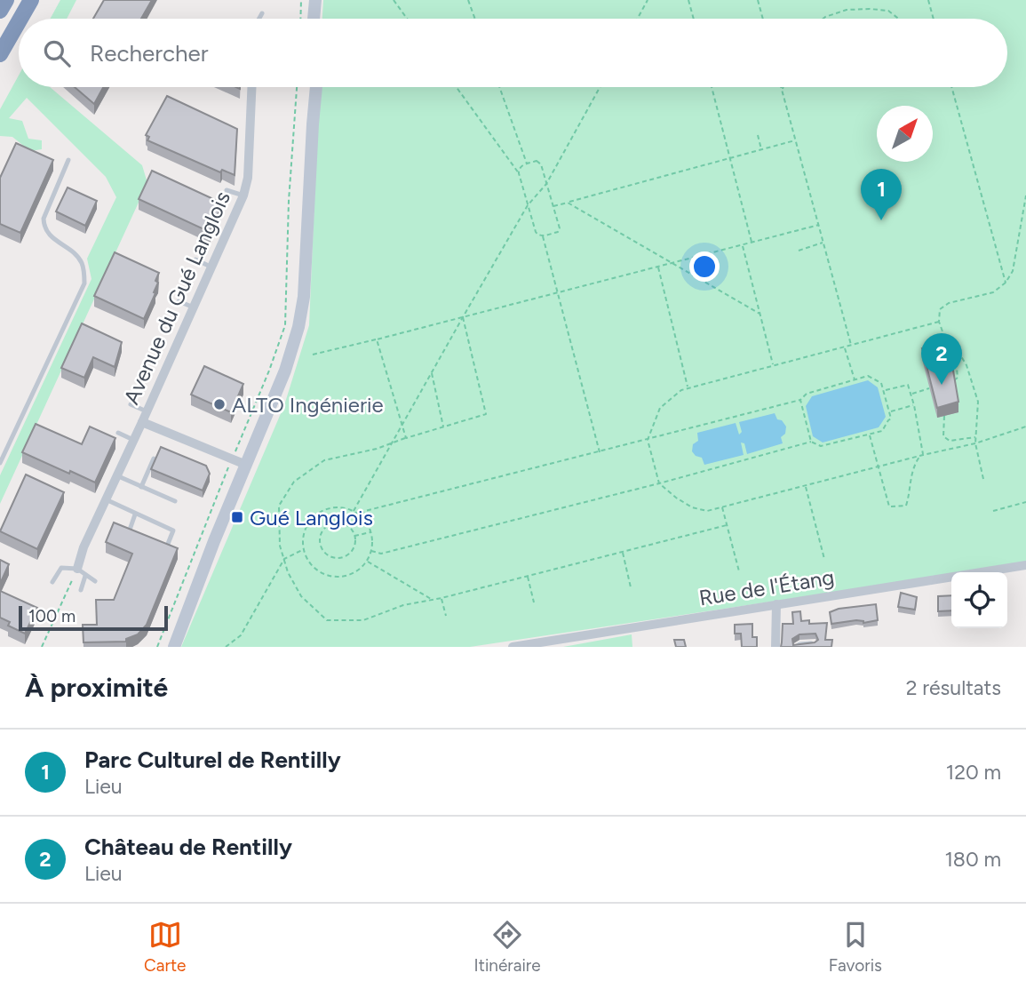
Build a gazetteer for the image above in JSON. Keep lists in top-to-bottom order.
{
  "streets": {
    "street": ["Avenue du Gué Langlois", "Rue de l'Étang"]
  },
  "places": {
    "other": ["ALTO Ingénierie"],
    "transit": ["Gué Langlois"]
  },
  "scale_bar": "100 m",
  "north": "top right",
  "page": {
    "search": "Rechercher",
    "pins": ["1", "2"],
    "scale": "100 m",
    "heading": ["À proximité", "2 résultats"],
    "list": [
      {
        "mark": "1",
        "name": "Parc Culturel de Rentilly",
        "note": "Lieu",
        "value": "120 m"
      },
      {
        "mark": "2",
        "name": "Château de Rentilly",
        "note": "Lieu",
        "value": "180 m"
      }
    ],
    "nav": ["Carte", "Itinéraire", "Favoris"]
  }
}
